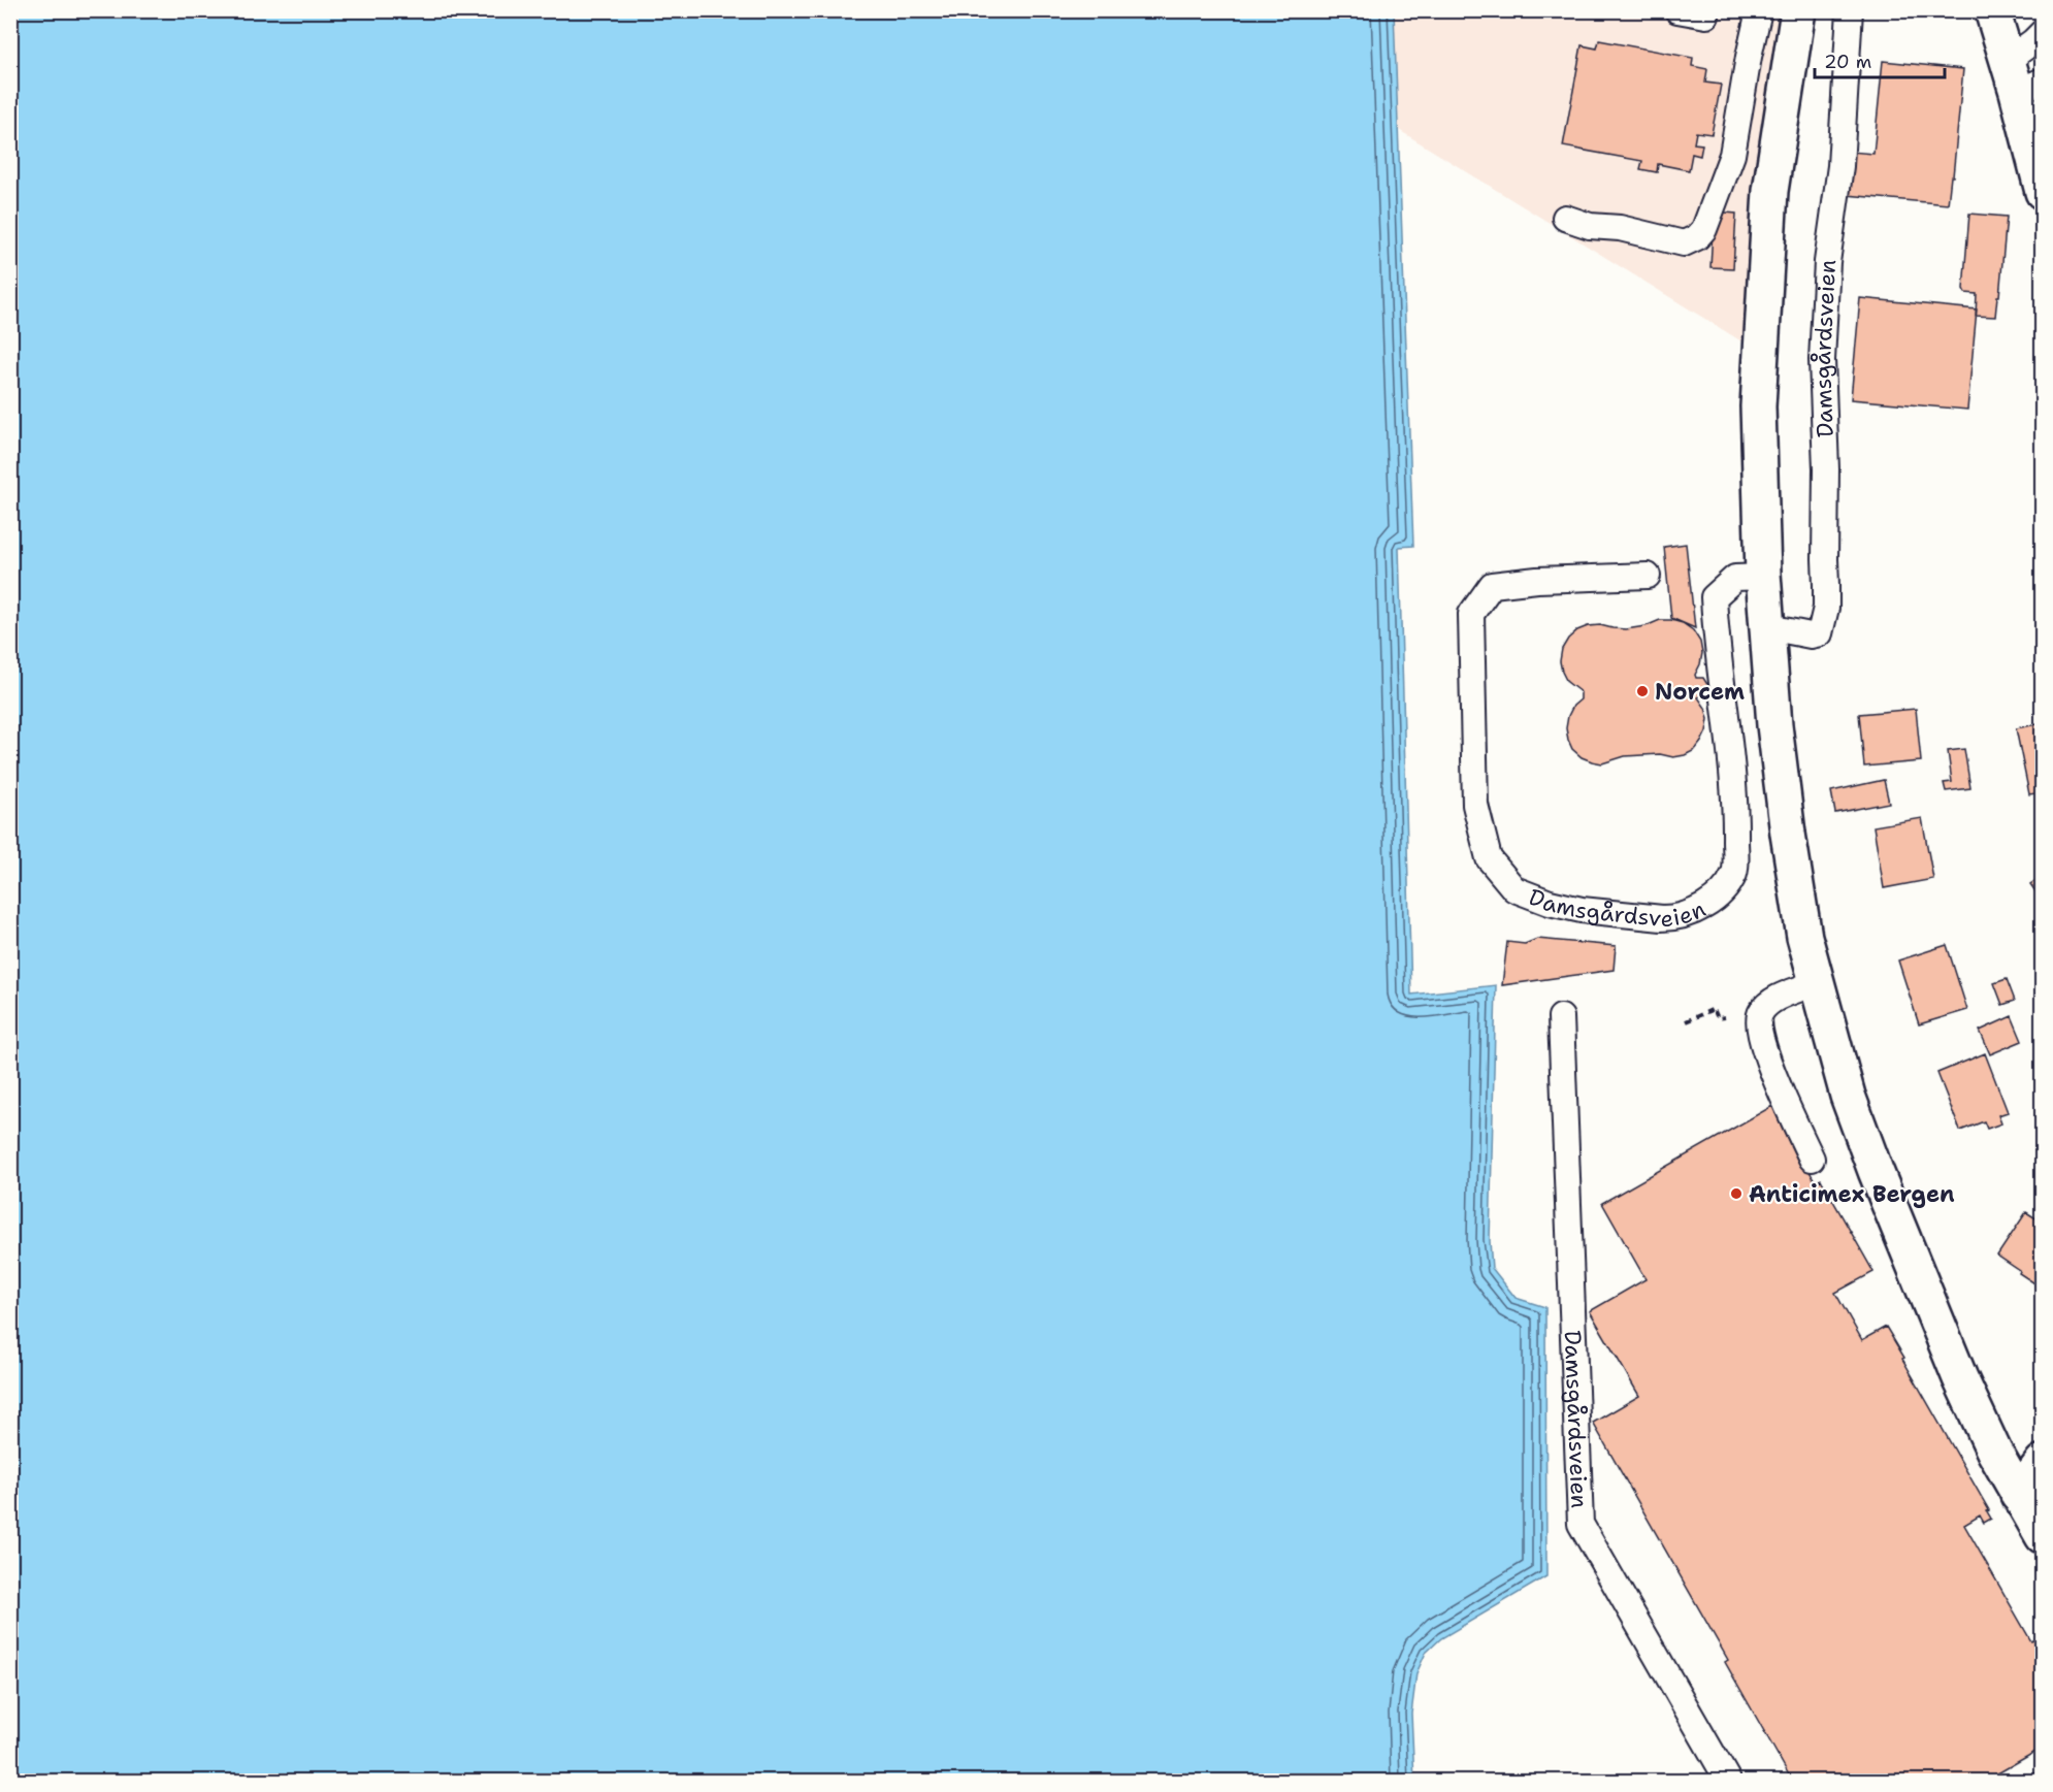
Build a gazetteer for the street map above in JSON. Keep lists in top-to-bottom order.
{
  "streets": {
    "lane": ["Damsgårdsveien"]
  },
  "places": ["Norcem", "Anticimex Bergen"],
  "scale_bar": "20 m"
}
